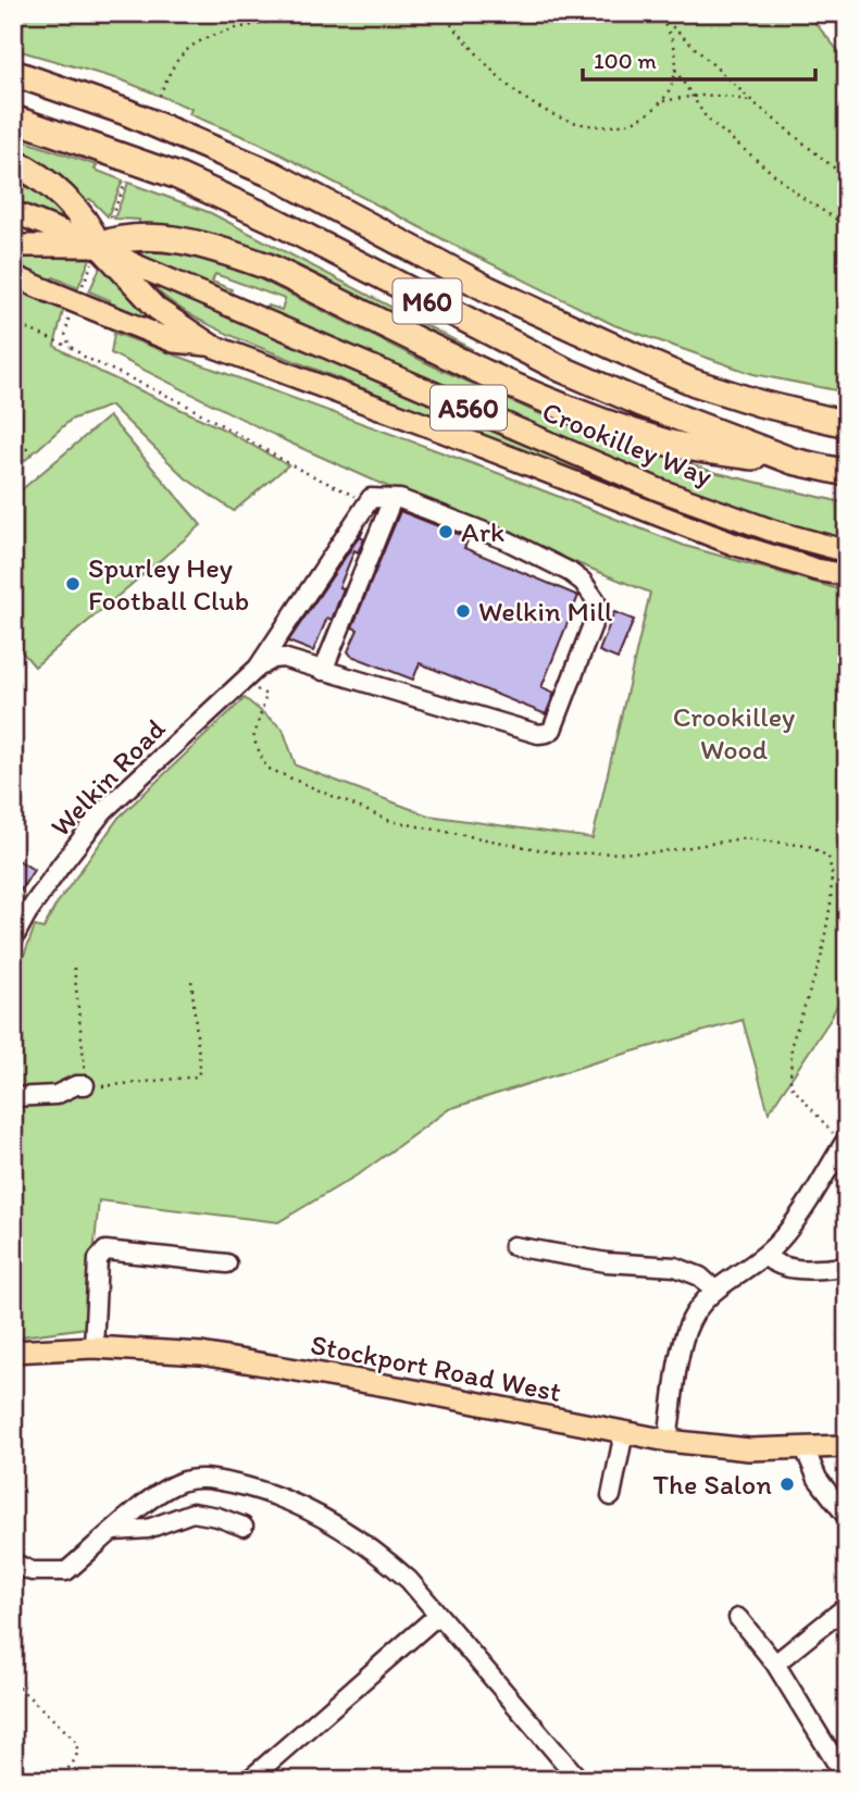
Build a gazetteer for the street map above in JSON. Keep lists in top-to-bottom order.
{
  "streets": {
    "highway": ["M60"],
    "main road": ["A560", "Crookilley Way", "Stockport Road West"],
    "street": ["Welkin Road"]
  },
  "crossings": [
    ["M60", "Crookilley Way"]
  ],
  "parks": ["Crookilley Wood"],
  "places": [
    "Ark",
    "Spurley Hey Football Club",
    "Welkin Mill",
    "The Salon"
  ],
  "scale_bar": "100 m"
}
